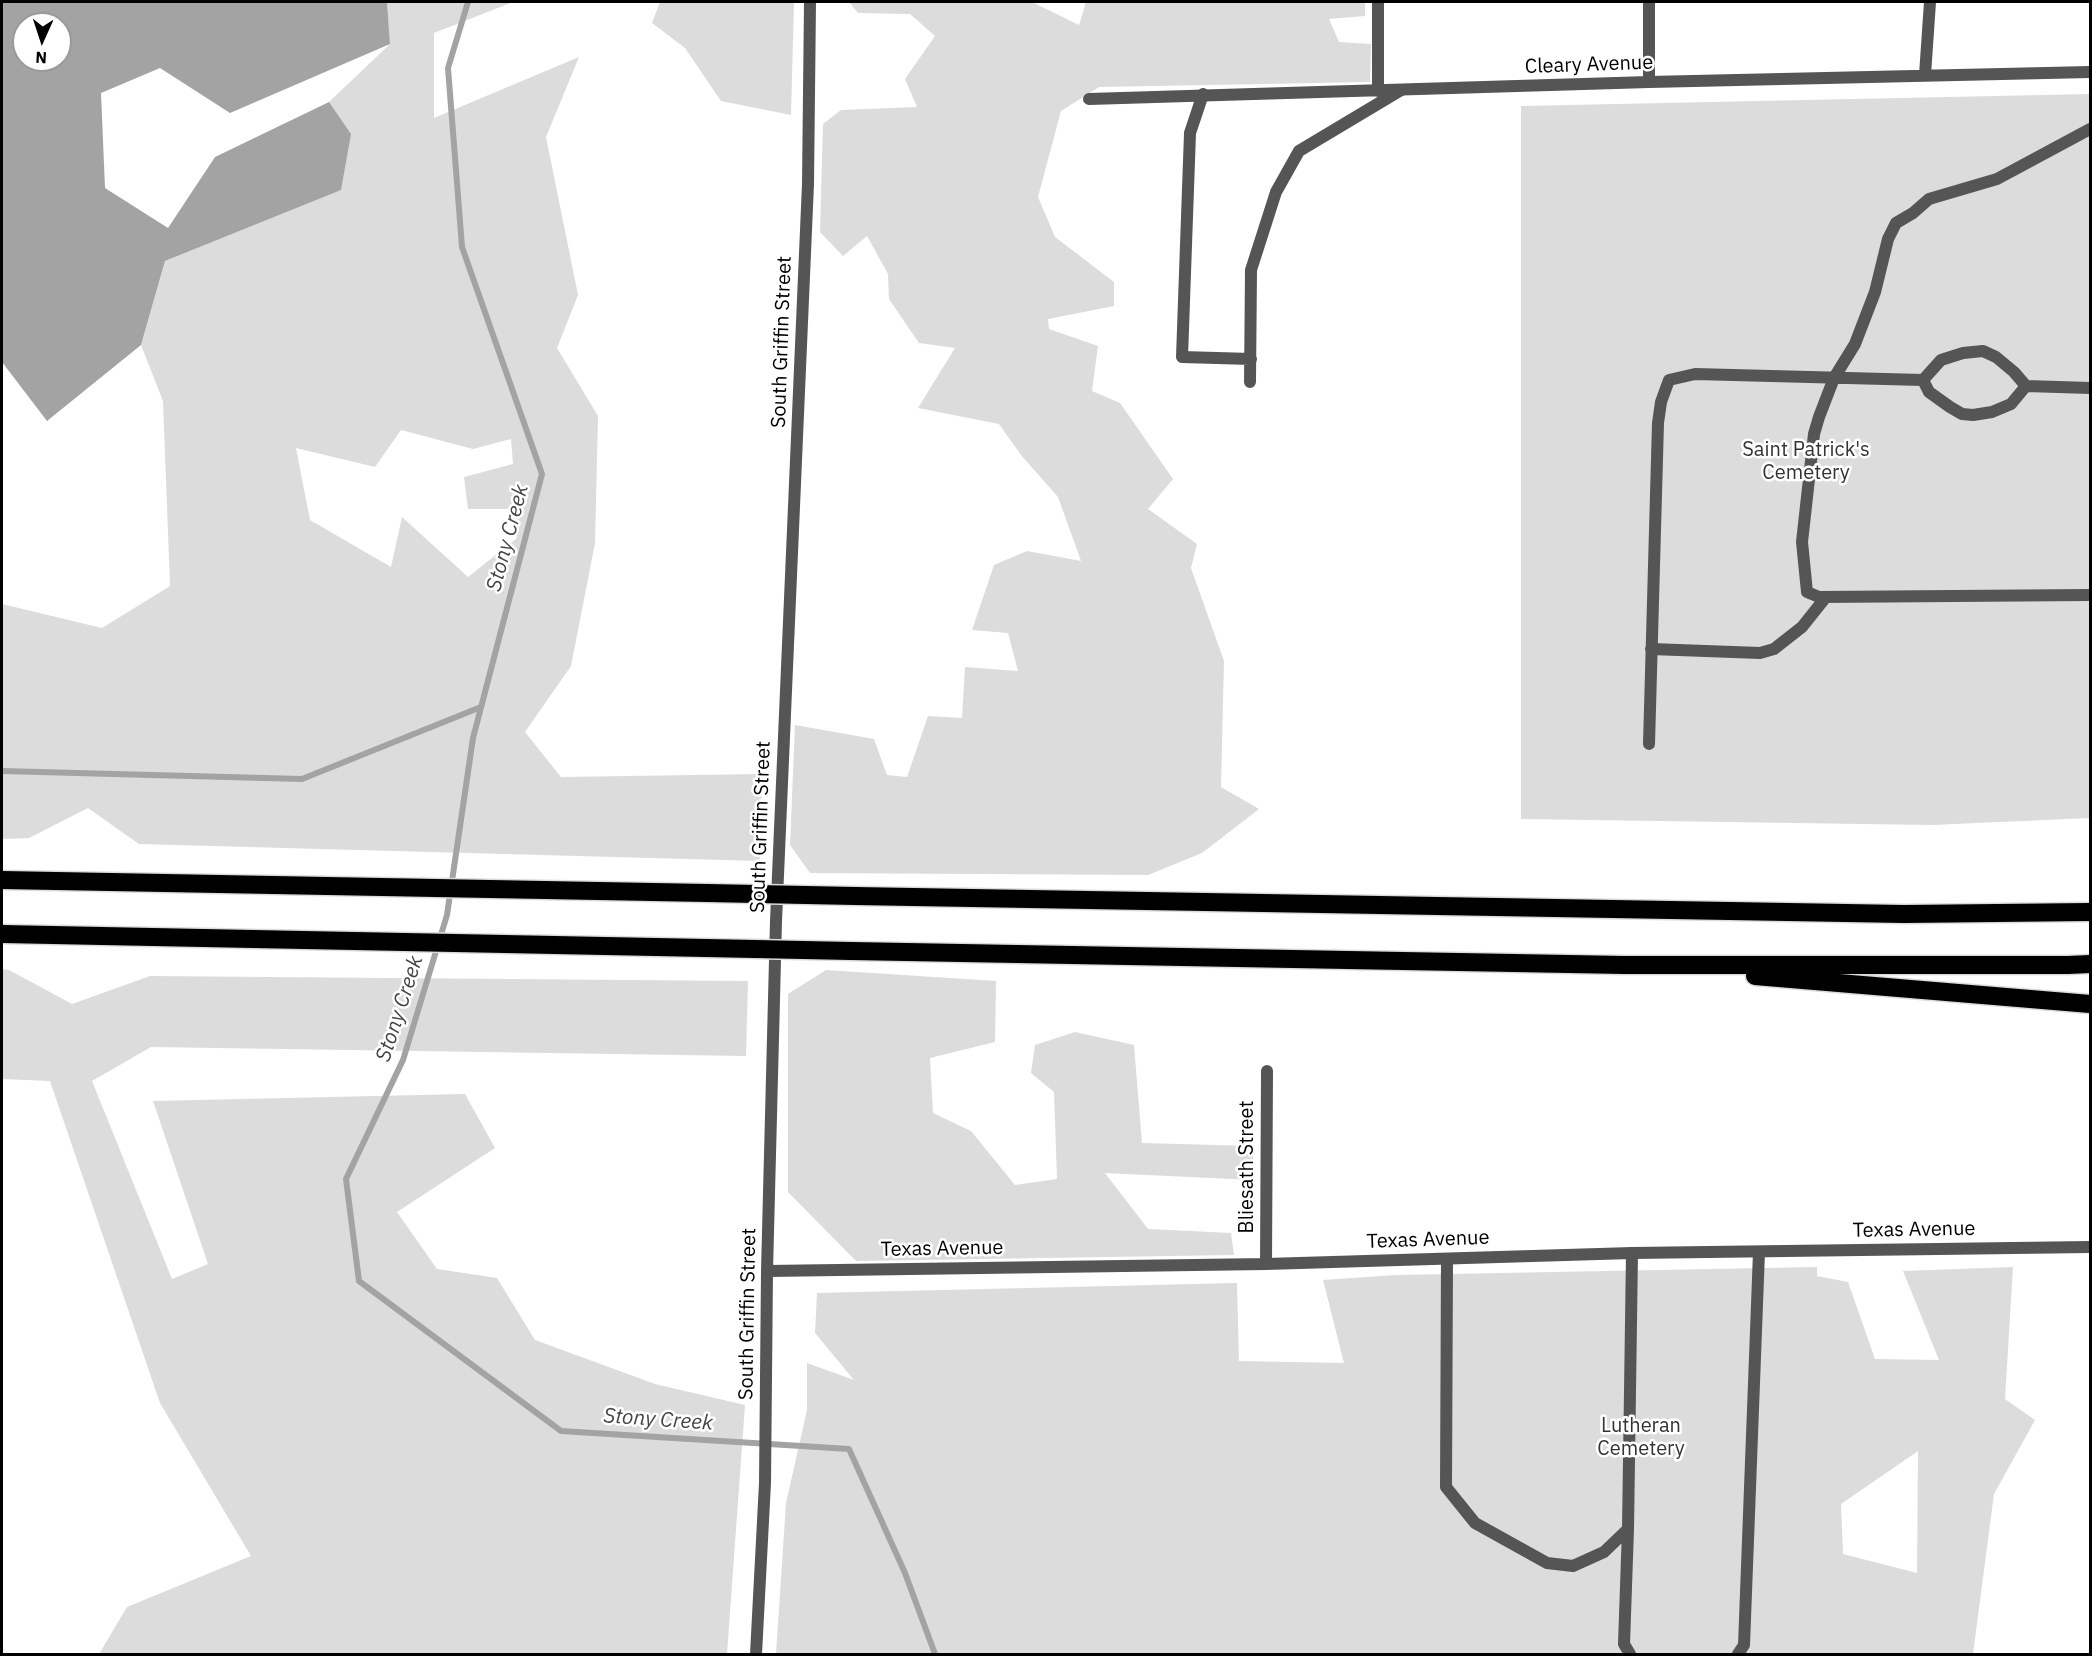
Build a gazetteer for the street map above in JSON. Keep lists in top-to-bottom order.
{
  "streets": {
    "street": [
      "Cleary Avenue",
      "South Griffin Street",
      "Bliesath Street",
      "Texas Avenue"
    ]
  },
  "crossings": [
    ["South Griffin Street", "Texas Avenue"],
    ["Bliesath Street", "Texas Avenue"]
  ],
  "water": ["Stony Creek"],
  "parks": ["Saint Patrick's Cemetery", "Lutheran Cemetery"],
  "north": "bottom"
}
